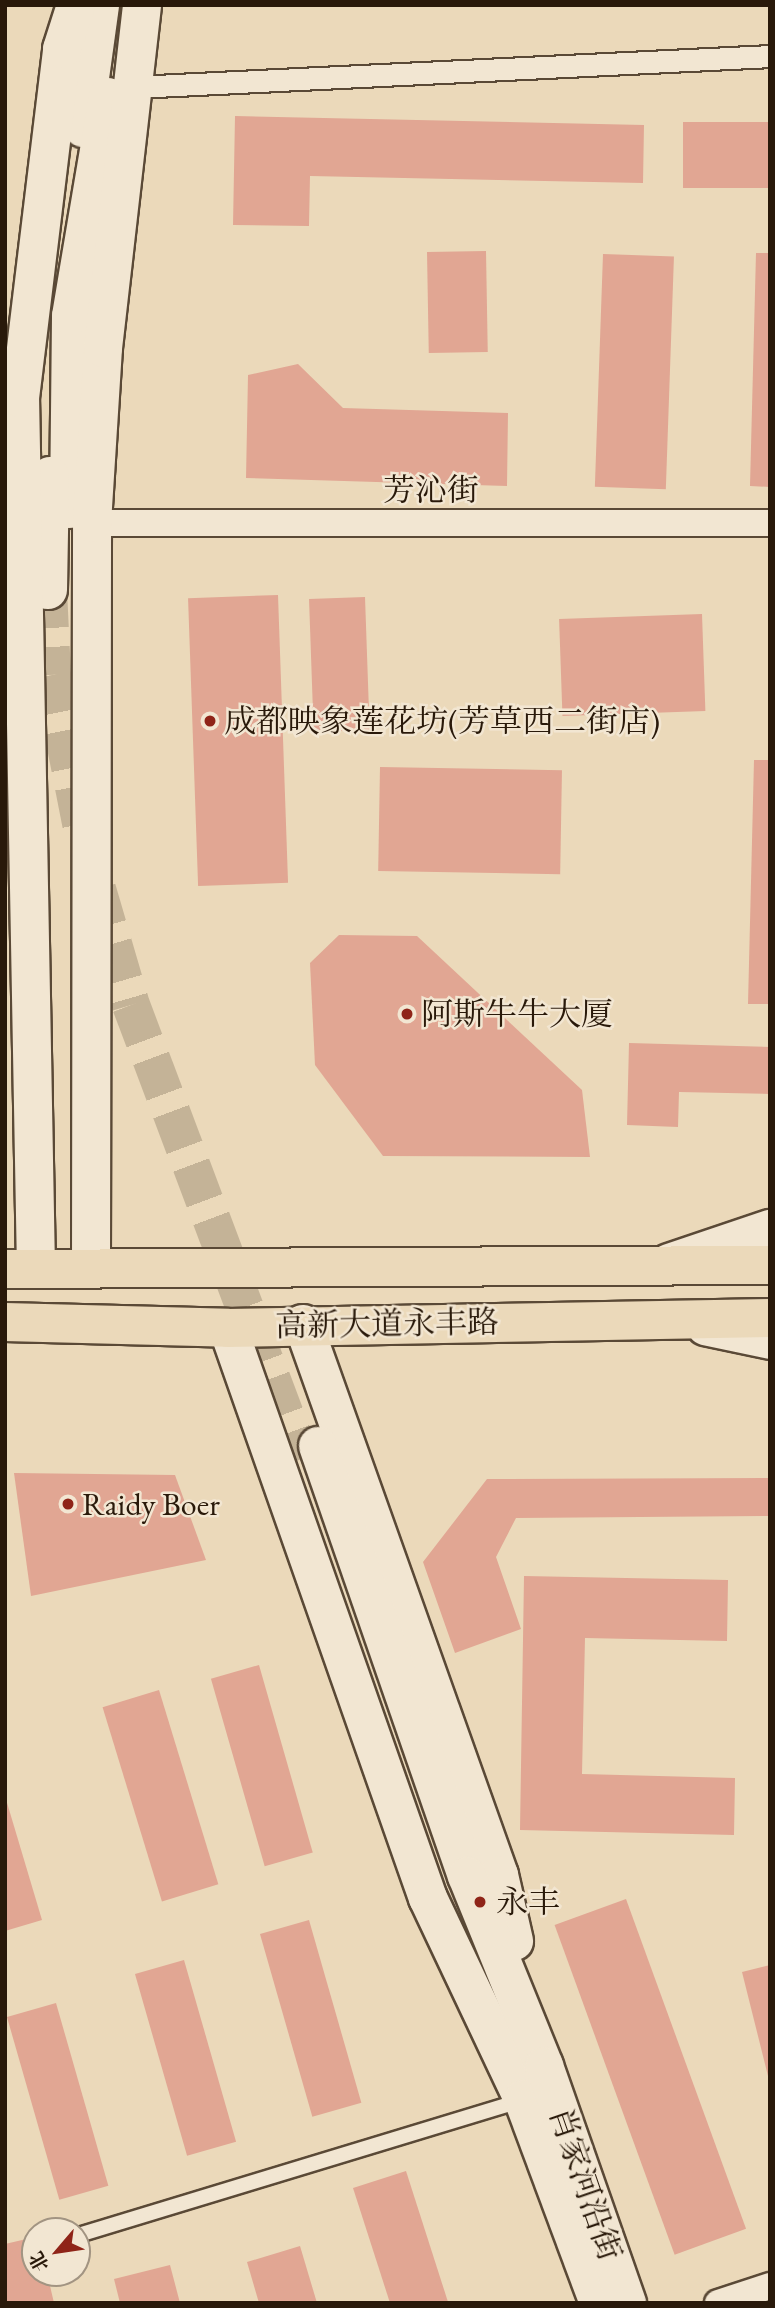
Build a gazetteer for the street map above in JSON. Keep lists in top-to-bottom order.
{
  "streets": {
    "main road": ["高新大道永丰路", "肖家河沿街"],
    "street": ["芳沁街"]
  },
  "places": [
    "成都映象莲花坊(芳草西二街店)",
    "阿斯牛牛大厦",
    "Raidy Boer",
    "永丰"
  ],
  "north": "bottom left"
}
